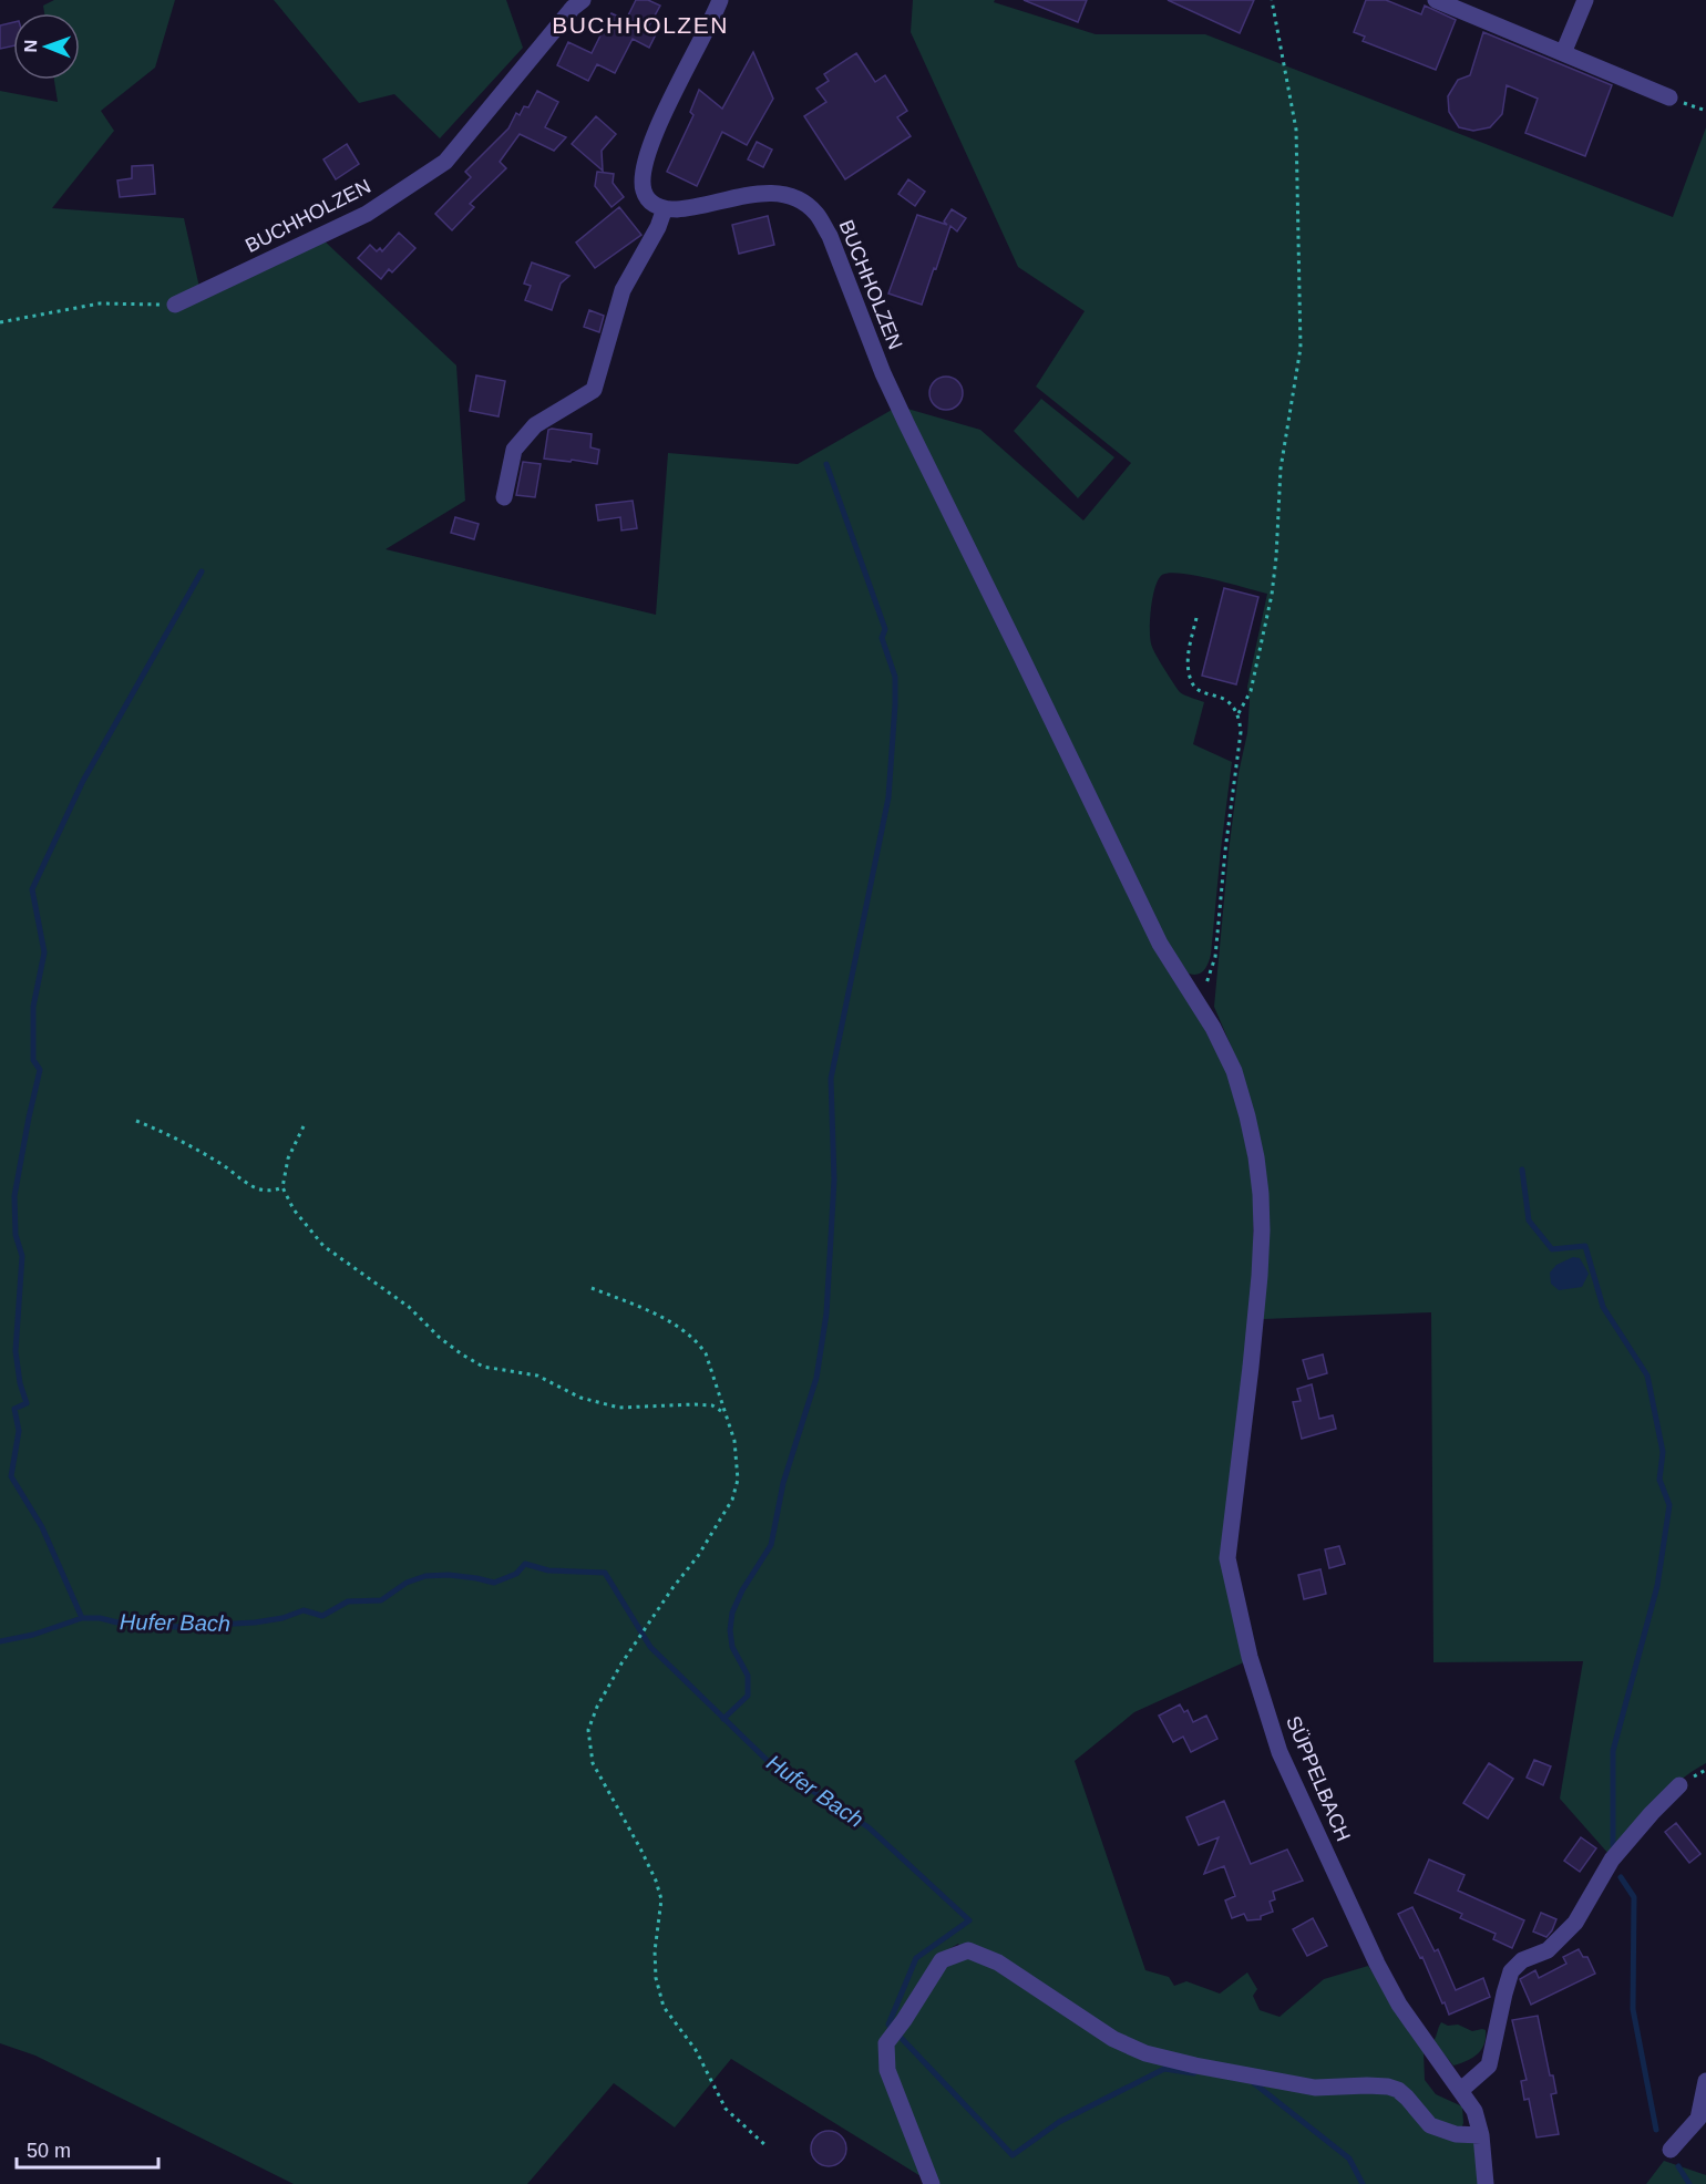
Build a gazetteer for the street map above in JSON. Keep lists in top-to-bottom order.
{
  "streets": {
    "street": ["BUCHHOLZEN", "SÜPPELBACH"]
  },
  "crossings": [
    ["BUCHHOLZEN", "SÜPPELBACH"]
  ],
  "districts": ["BUCHHOLZEN"],
  "water": ["Hufer Bach"],
  "scale_bar": "50 m",
  "north": "left"
}
